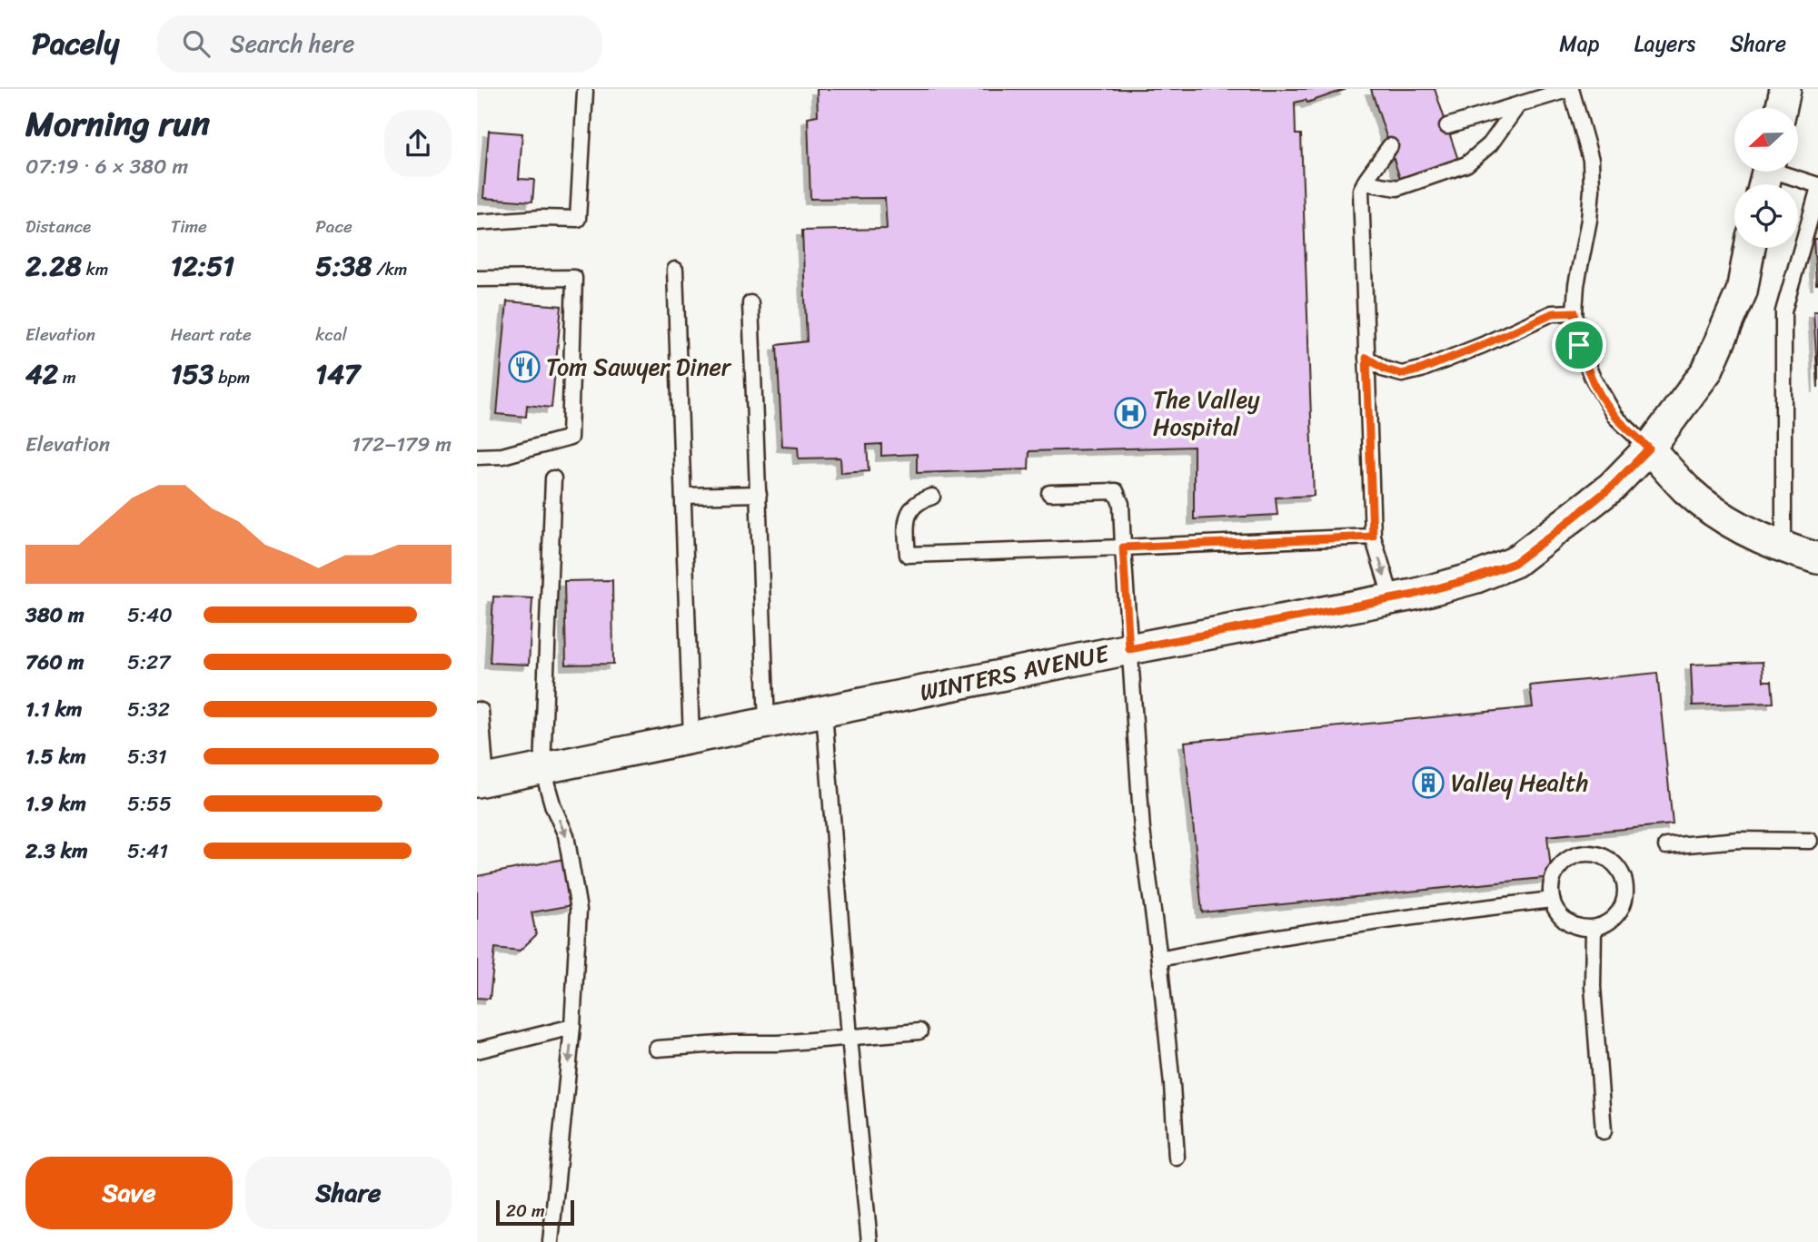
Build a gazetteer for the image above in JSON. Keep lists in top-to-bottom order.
{
  "streets": {
    "street": ["WINTERS AVENUE"]
  },
  "places": {
    "restaurant": ["Tom Sawyer Diner"],
    "hospital": ["The Valley Hospital"],
    "building": ["Valley Health"]
  },
  "scale_bar": "20 m",
  "north": "left",
  "page": {
    "header": "Pacely",
    "search": "Search here",
    "nav": ["Map", "Layers", "Share"],
    "heading": ["Morning run", "07:19 · 6 × 380 m"],
    "stats": [
      ["Distance", "2.28 km"],
      ["Time", "12:51"],
      ["Pace", "5:38 /km"],
      ["Elevation", "42 m"],
      ["Heart rate", "153 bpm"],
      ["kcal", "147"]
    ],
    "chart": ["Elevation", "172–179 m"],
    "list": [
      {
        "name": "380 m",
        "note": "5:40"
      },
      {
        "name": "760 m",
        "note": "5:27"
      },
      {
        "name": "1.1 km",
        "note": "5:32"
      },
      {
        "name": "1.5 km",
        "note": "5:31"
      },
      {
        "name": "1.9 km",
        "note": "5:55"
      },
      {
        "name": "2.3 km",
        "note": "5:41"
      }
    ],
    "buttons": ["Save", "Share"],
    "scale": "20 m"
  }
}
